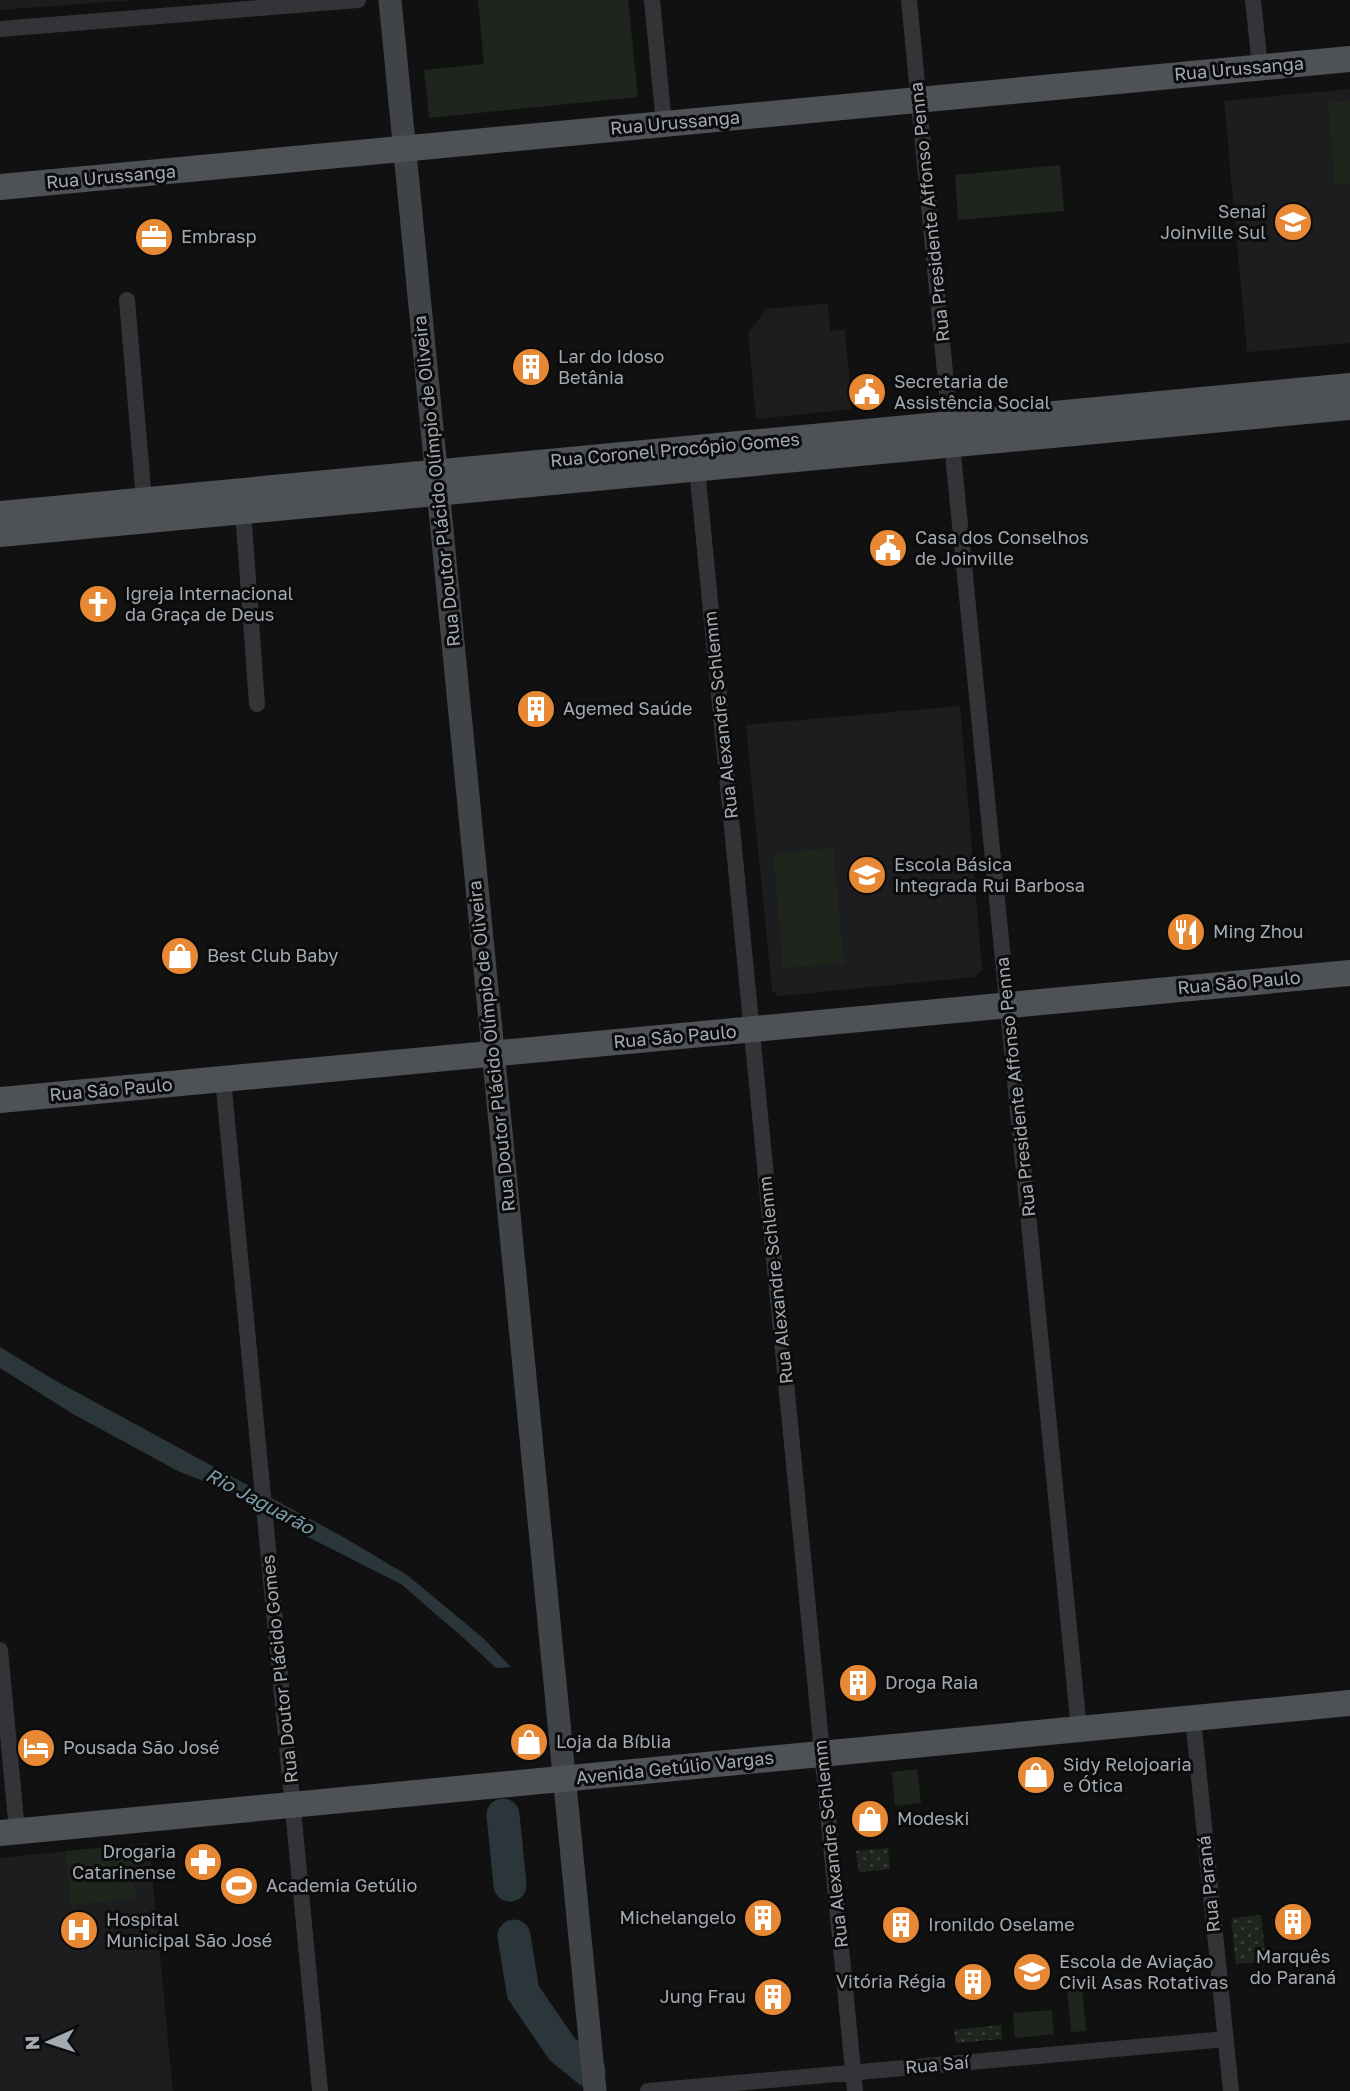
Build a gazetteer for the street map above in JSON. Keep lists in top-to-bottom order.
{
  "streets": {
    "main road": [
      "Rua Urussanga",
      "Rua Coronel Procópio Gomes",
      "Rua Doutor Plácido Olímpio de Oliveira",
      "Rua São Paulo",
      "Avenida Getúlio Vargas"
    ],
    "street": [
      "Rua Presidente Affonso Penna",
      "Rua Alexandre Schlemm",
      "Rua Doutor Plácido Gomes",
      "Rua Paraná",
      "Rua Saí"
    ]
  },
  "crossings": [
    ["Rua Urussanga", "Rua Presidente Affonso Penna"],
    ["Rua Urussanga", "Rua Doutor Plácido Olímpio de Oliveira"],
    ["Rua Presidente Affonso Penna", "Rua Coronel Procópio Gomes"],
    ["Rua Presidente Affonso Penna", "Rua São Paulo"],
    ["Rua Presidente Affonso Penna", "Avenida Getúlio Vargas"],
    ["Rua Coronel Procópio Gomes", "Rua Doutor Plácido Olímpio de Oliveira"],
    ["Rua Coronel Procópio Gomes", "Rua Alexandre Schlemm"],
    ["Rua Doutor Plácido Olímpio de Oliveira", "Rua São Paulo"],
    ["Rua Doutor Plácido Olímpio de Oliveira", "Avenida Getúlio Vargas"],
    ["Rua Alexandre Schlemm", "Rua São Paulo"],
    ["Rua Alexandre Schlemm", "Avenida Getúlio Vargas"],
    ["Rua Alexandre Schlemm", "Rua Saí"],
    ["Rua São Paulo", "Rua Doutor Plácido Gomes"],
    ["Rua Doutor Plácido Gomes", "Avenida Getúlio Vargas"],
    ["Avenida Getúlio Vargas", "Rua Paraná"],
    ["Rua Paraná", "Rua Saí"]
  ],
  "water": ["Rio Jaguarão"],
  "places": {
    "school or university": ["Senai Joinville Sul", "Escola Básica Integrada Rui Barbosa", "Escola de Aviação Civil Asas Rotativas"],
    "office": ["Embrasp"],
    "building": [
      "Lar do Idoso Betânia",
      "Agemed Saúde",
      "Droga Raia",
      "Michelangelo",
      "Marquês do Paraná",
      "Ironildo Oselame",
      "Vitória Régia",
      "Jung Frau"
    ],
    "public building": ["Secretaria de Assistência Social", "Casa dos Conselhos de Joinville"],
    "church": ["Igreja Internacional da Graça de Deus"],
    "restaurant": ["Ming Zhou"],
    "shop": [
      "Best Club Baby",
      "Loja da Bíblia",
      "Sidy Relojoaria e Ótica",
      "Modeski"
    ],
    "hotel": ["Pousada São José"],
    "pharmacy": ["Drogaria Catarinense"],
    "sports": ["Academia Getúlio"],
    "hospital": ["Hospital Municipal São José"]
  },
  "north": "left"
}
